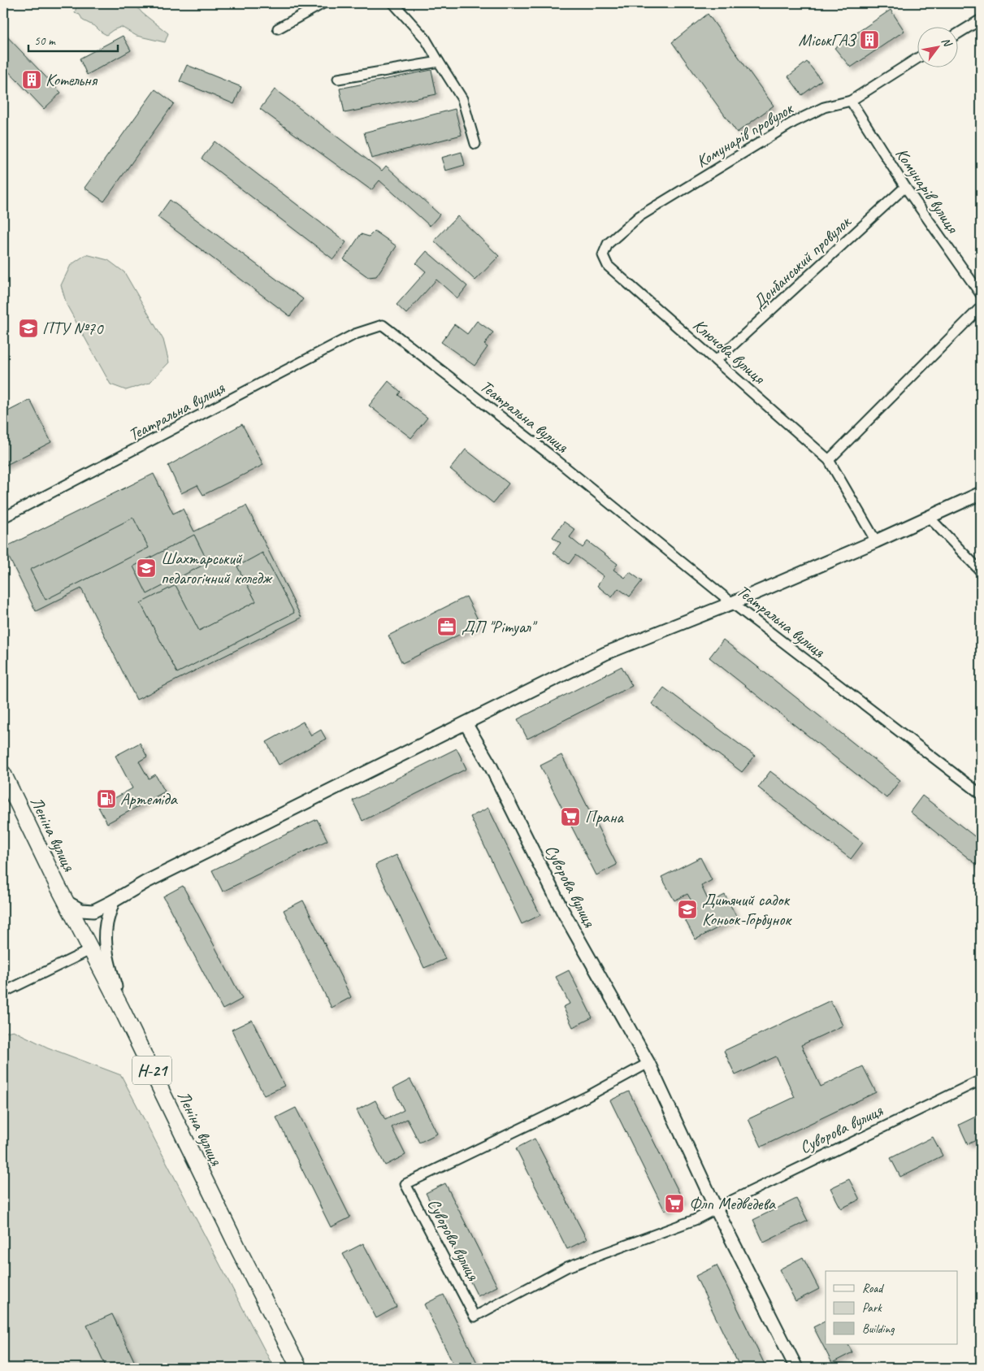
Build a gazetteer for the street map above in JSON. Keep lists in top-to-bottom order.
{
  "streets": {
    "main road": ["Леніна вулиця", "Н-21"],
    "street": [
      "Комунарів провулок",
      "Комунарів вулиця",
      "Донбанський провулок",
      "Ключова вулиця",
      "Театральна вулиця",
      "Суворова вулиця"
    ]
  },
  "crossings": [
    ["Комунарів провулок", "Комунарів вулиця"],
    ["Комунарів провулок", "Ключова вулиця"],
    ["Комунарів вулиця", "Донбанський провулок"],
    ["Донбанський провулок", "Ключова вулиця"]
  ],
  "places": {
    "building": ["МіськГАЗ", "Котельня"],
    "school or university": ["ПТУ №70", "Шахтарський педагогічний коледж", "Дитячий садок Коньок-Горбунок"],
    "office": ["ДП \"Рітуал\""],
    "fuel station": ["Артеміда"],
    "supermarket": ["Прана", "Флп Медведева"]
  },
  "legend": ["Road", "Park", "Building"],
  "scale_bar": "50 m",
  "north": "top right"
}
